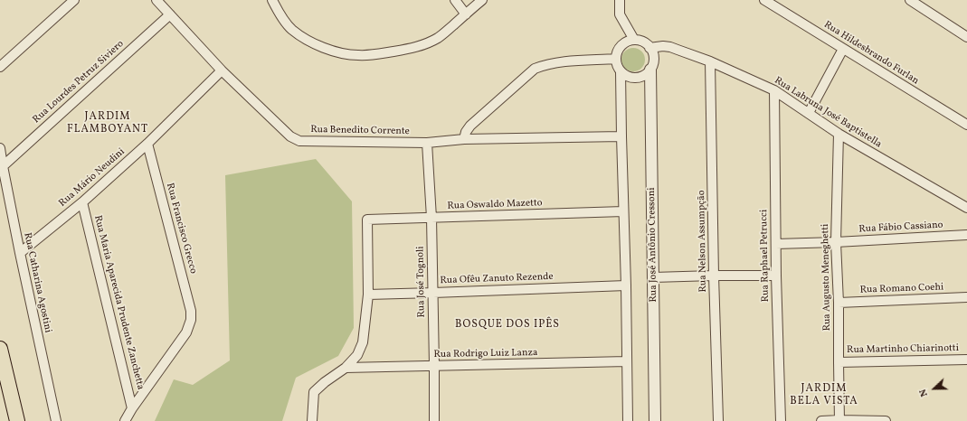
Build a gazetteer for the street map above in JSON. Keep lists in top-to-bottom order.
{
  "streets": {
    "street": [
      "Rua Hildesbrando Furlan",
      "Rua Lourdes Petruz Siviero",
      "Rua Labruna José Baptistella",
      "Rua Benedito Corrente",
      "Rua Mário Neudini",
      "Rua Oswaldo Mazetto",
      "Rua Fábio Cassiano",
      "Rua Francisco Grecco",
      "Rua Nelson Assumpção",
      "Rua José Antônio Cressoni",
      "Rua Raphael Petrucci",
      "Rua Augusto Meneghetti",
      "Rua Ofêu Zanuto Rezende",
      "Rua José Tognoli",
      "Rua Catharina Agostini",
      "Rua Romano Coehi",
      "Rua Maria Aparecida Prudente Zanchetta",
      "Rua Martinho Chiarinotti",
      "Rua Rodrigo Luiz Lanza"
    ]
  },
  "crossings": [
    ["Rua Lourdes Petruz Siviero", "Rua Benedito Corrente"],
    ["Rua Lourdes Petruz Siviero", "Rua Catharina Agostini"],
    ["Rua Labruna José Baptistella", "Rua Nelson Assumpção"],
    ["Rua Labruna José Baptistella", "Rua José Antônio Cressoni"],
    ["Rua Labruna José Baptistella", "Rua Raphael Petrucci"],
    ["Rua Labruna José Baptistella", "Rua Augusto Meneghetti"],
    ["Rua Benedito Corrente", "Rua Mário Neudini"],
    ["Rua Benedito Corrente", "Rua José Tognoli"],
    ["Rua Mário Neudini", "Rua Francisco Grecco"],
    ["Rua Mário Neudini", "Rua Catharina Agostini"],
    ["Rua Mário Neudini", "Rua Maria Aparecida Prudente Zanchetta"],
    ["Rua Oswaldo Mazetto", "Rua Ofêu Zanuto Rezende"],
    ["Rua Oswaldo Mazetto", "Rua José Tognoli"],
    ["Rua Fábio Cassiano", "Rua Raphael Petrucci"],
    ["Rua Fábio Cassiano", "Rua Augusto Meneghetti"],
    ["Rua Francisco Grecco", "Rua Maria Aparecida Prudente Zanchetta"],
    ["Rua Augusto Meneghetti", "Rua Romano Coehi"],
    ["Rua Augusto Meneghetti", "Rua Martinho Chiarinotti"],
    ["Rua Ofêu Zanuto Rezende", "Rua José Tognoli"],
    ["Rua José Tognoli", "Rua Rodrigo Luiz Lanza"]
  ],
  "districts": ["JARDIM FLAMBOYANT", "BOSQUE DOS IPÊS", "JARDIM BELA VISTA"],
  "north": "left"
}
